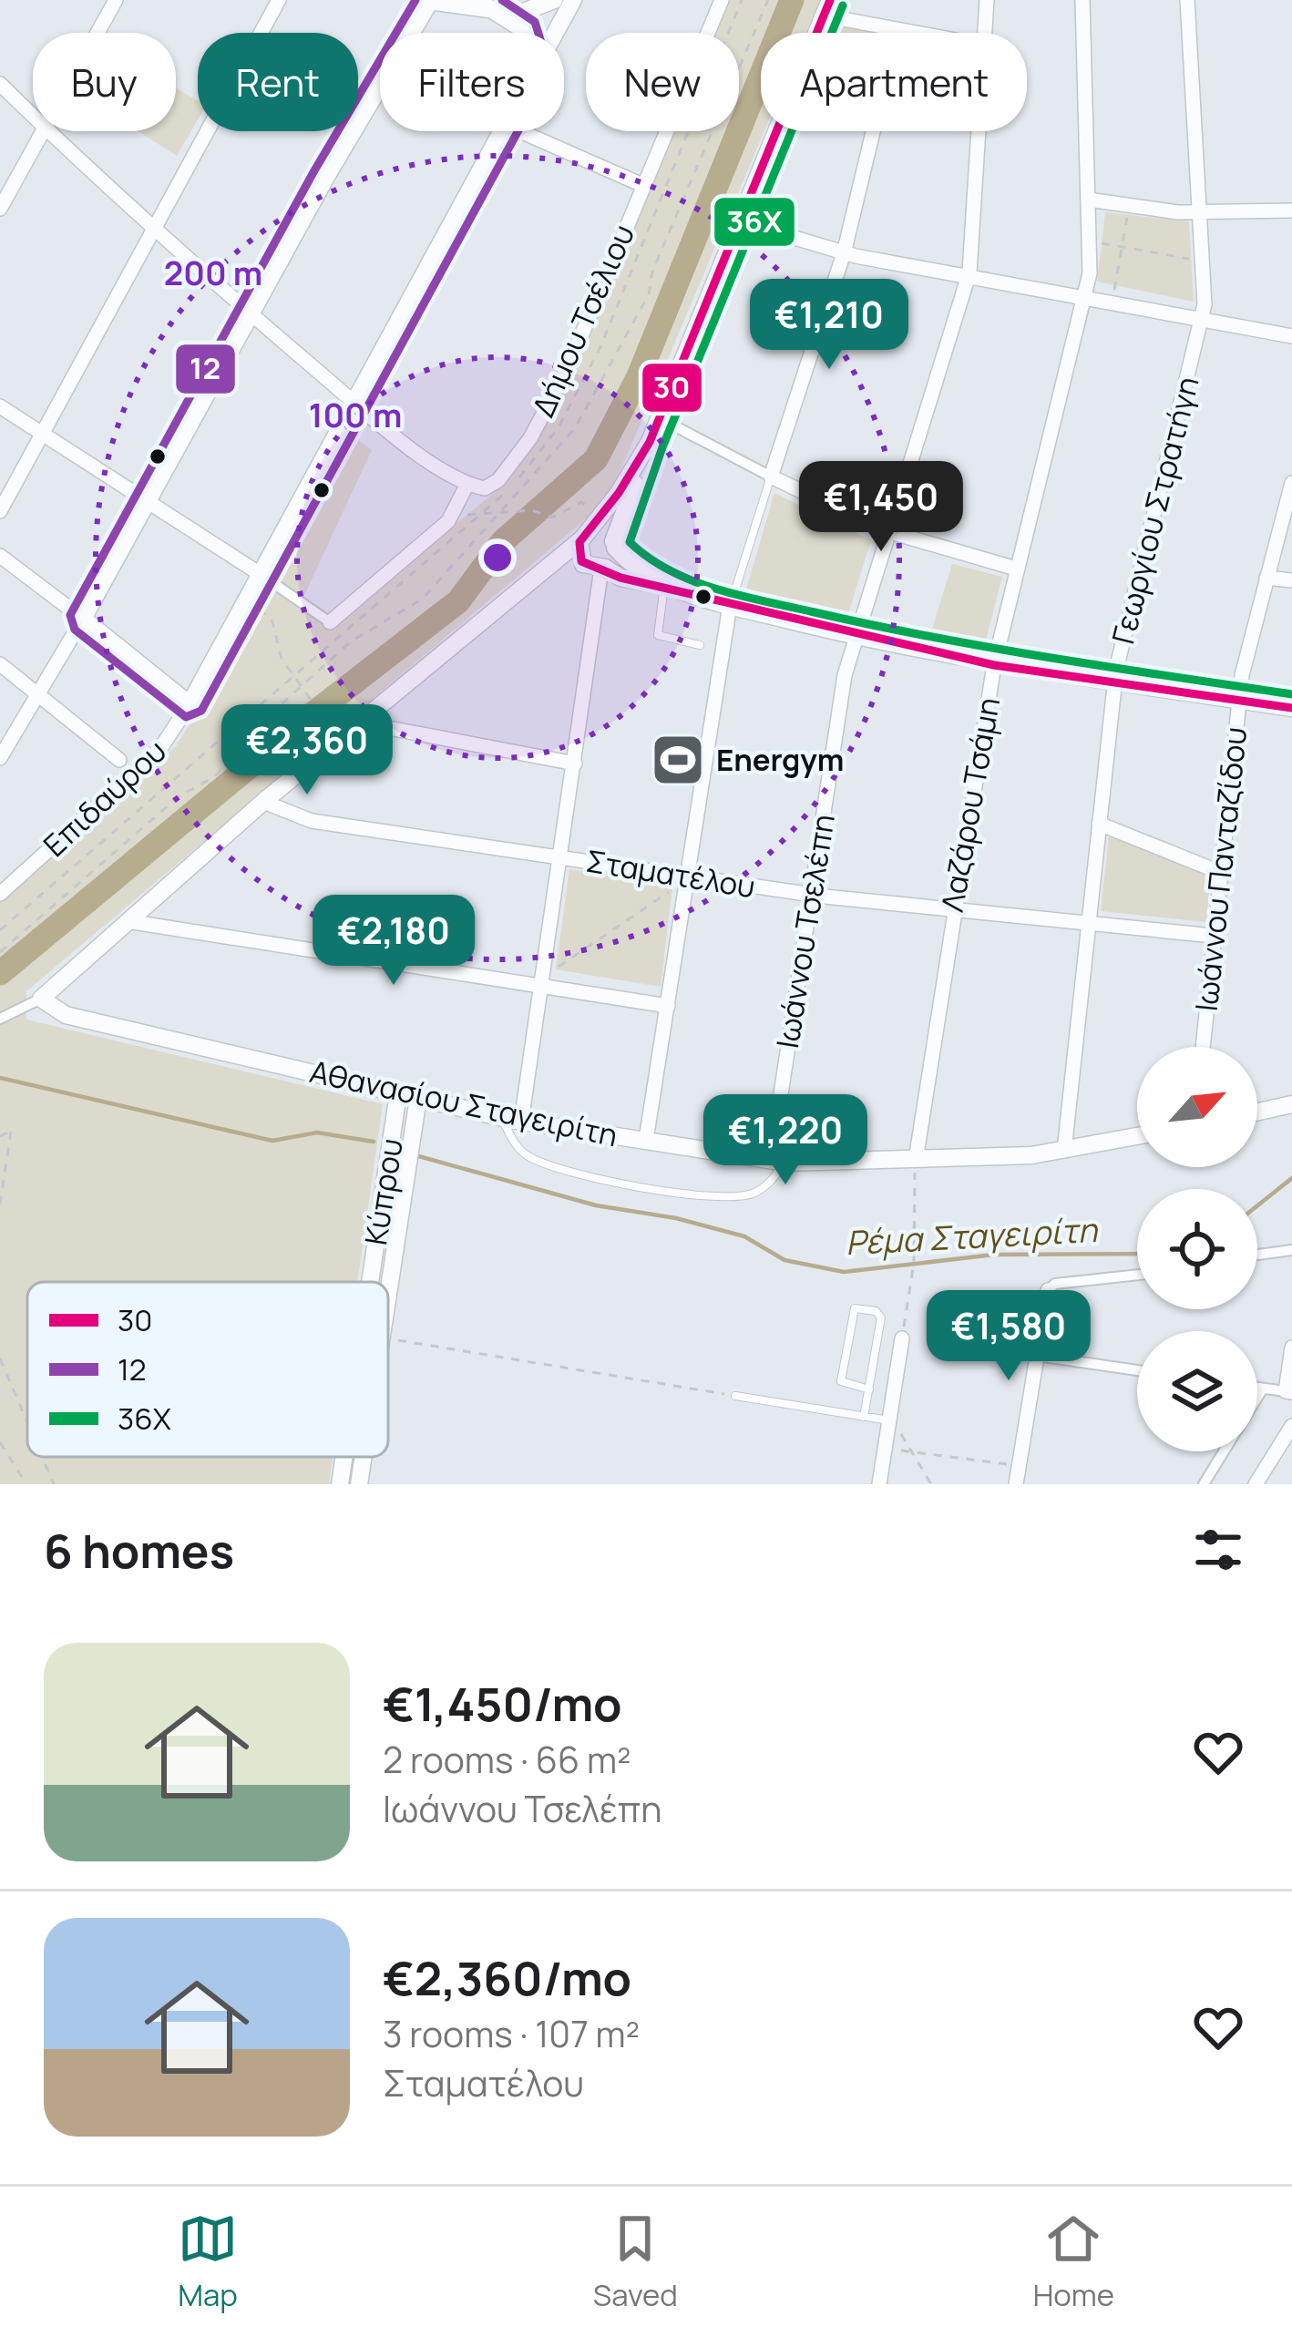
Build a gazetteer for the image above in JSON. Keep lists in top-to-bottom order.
{
  "streets": {
    "street": [
      "Δήμου Τσέλιου",
      "Γεωργίου Στρατήγη",
      "Επιδαύρου",
      "Λαζάρου Τσάμη",
      "Ιωάννου Πανταζίδου",
      "Σταματέλου",
      "Ιωάννου Τσελέπη",
      "Αθανασίου Σταγειρίτη",
      "Κύπρου"
    ]
  },
  "crossings": [
    ["Γεωργίου Στρατήγη", "Σταματέλου"],
    ["Γεωργίου Στρατήγη", "Αθανασίου Σταγειρίτη"],
    ["Λαζάρου Τσάμη", "Σταματέλου"],
    ["Λαζάρου Τσάμη", "Αθανασίου Σταγειρίτη"],
    ["Ιωάννου Πανταζίδου", "Σταματέλου"],
    ["Σταματέλου", "Ιωάννου Τσελέπη"],
    ["Ιωάννου Τσελέπη", "Αθανασίου Σταγειρίτη"],
    ["Αθανασίου Σταγειρίτη", "Κύπρου"]
  ],
  "water": ["Ρέμα Σταγειρίτη"],
  "places": {
    "sports": ["Energym"]
  },
  "lines": ["transit line 30", "transit line 12", "transit line 36Χ"],
  "legend": ["30", "12", "36Χ"],
  "north": "top right",
  "page": {
    "chip": [
      "Buy",
      "Rent",
      "Filters",
      "New",
      "Apartment"
    ],
    "price": [
      "€1,210",
      "€1,450",
      "€2,360",
      "€2,180",
      "€1,220",
      "€1,580"
    ],
    "heading": "6 homes",
    "list": [
      {
        "name": "€1,450/mo",
        "note": "2 rooms · 66 m² · Ιωάννου Τσελέπη"
      },
      {
        "name": "€2,360/mo",
        "note": "3 rooms · 107 m² · Σταματέλου"
      }
    ],
    "tabs": ["Map", "Saved", "Home"]
  },
  "rings": ["200 m", "100 m"]
}
